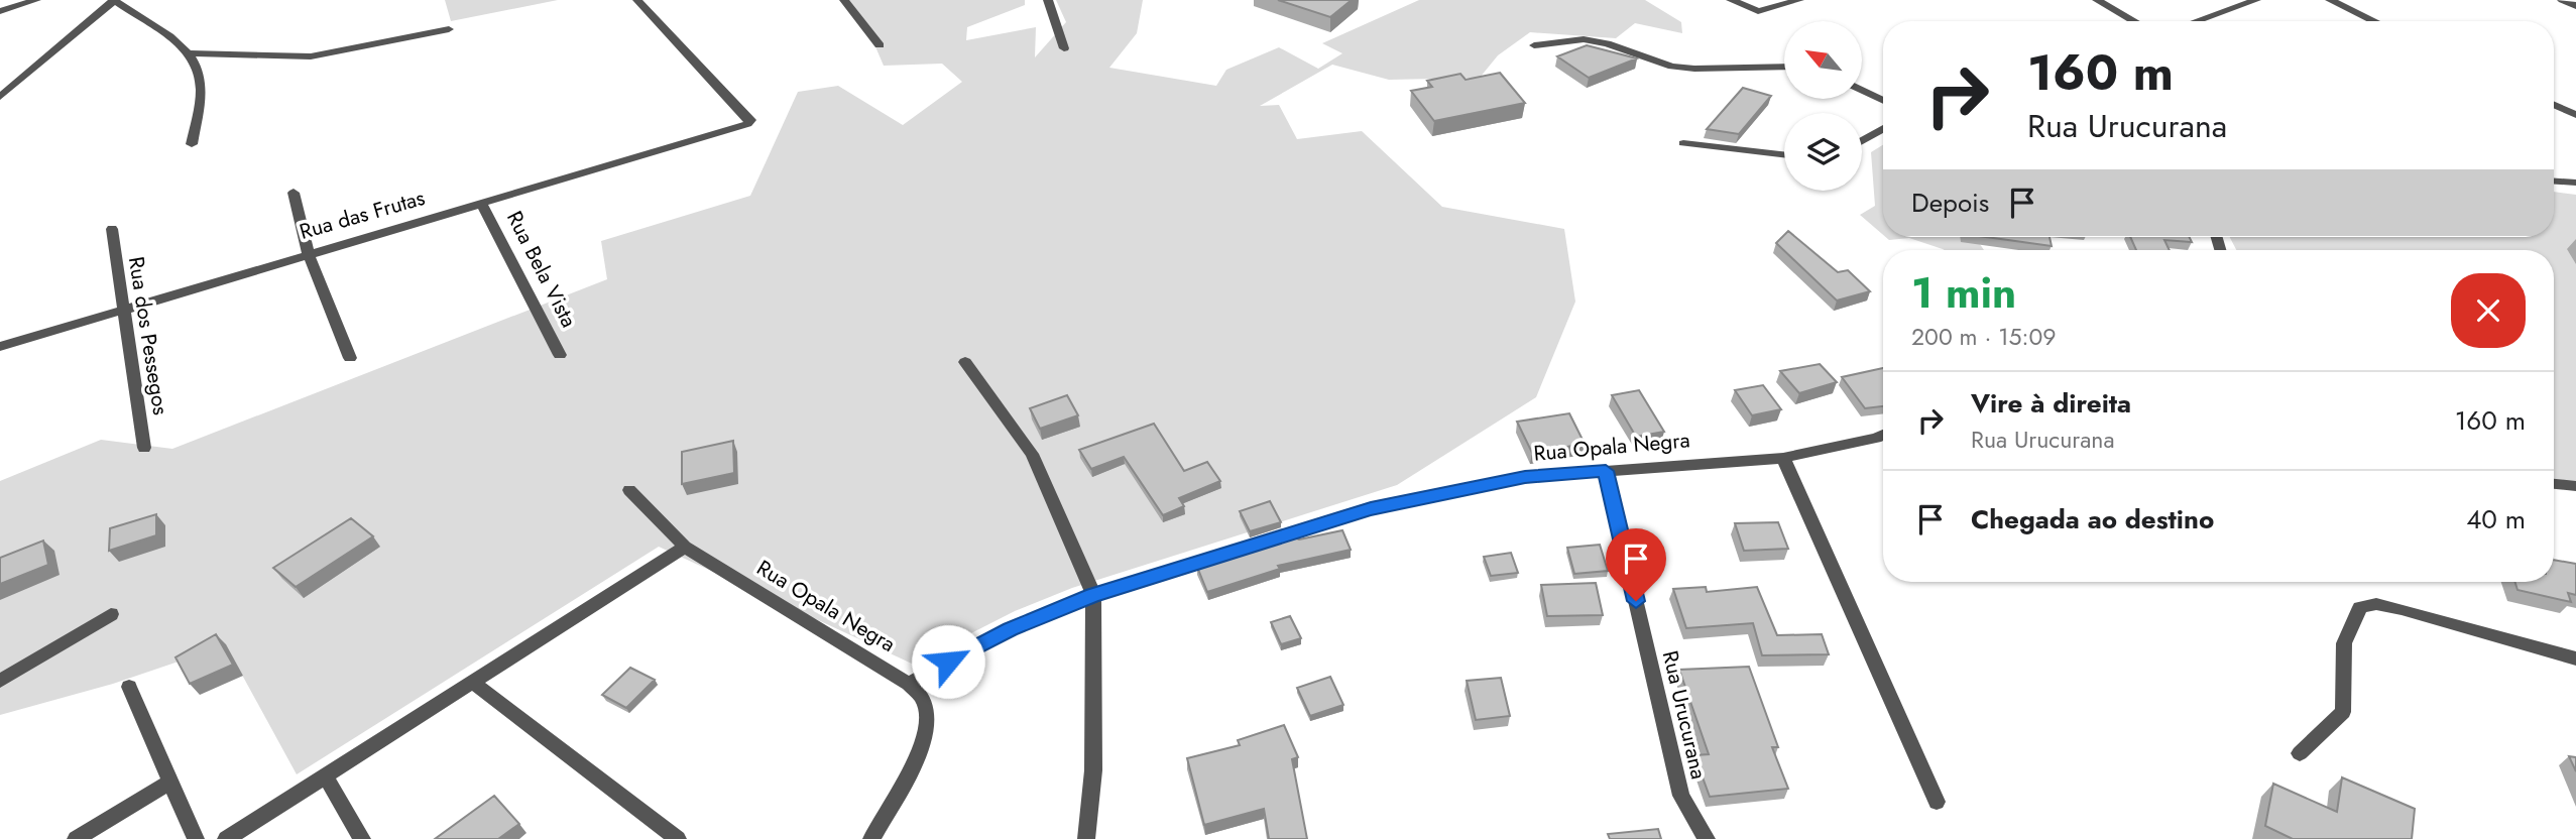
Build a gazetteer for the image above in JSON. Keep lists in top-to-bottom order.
{
  "streets": {
    "street": [
      "Rua das Frutas",
      "Rua Bela Vista",
      "Rua dos Pessegos",
      "Rua Opala Negra",
      "Rua Urucurana"
    ]
  },
  "crossings": [
    ["Rua das Frutas", "Rua Bela Vista"],
    ["Rua das Frutas", "Rua dos Pessegos"],
    ["Rua Opala Negra", "Rua Urucurana"]
  ],
  "north": "top left",
  "page": {
    "turn": ["160 m", "Rua Urucurana"],
    "then": "Depois",
    "heading": ["1 min", "200 m · 15:09"],
    "list": [
      {
        "name": "Vire à direita",
        "note": "Rua Urucurana",
        "value": "160 m"
      },
      {
        "name": "Chegada ao destino",
        "value": "40 m"
      }
    ]
  }
}
